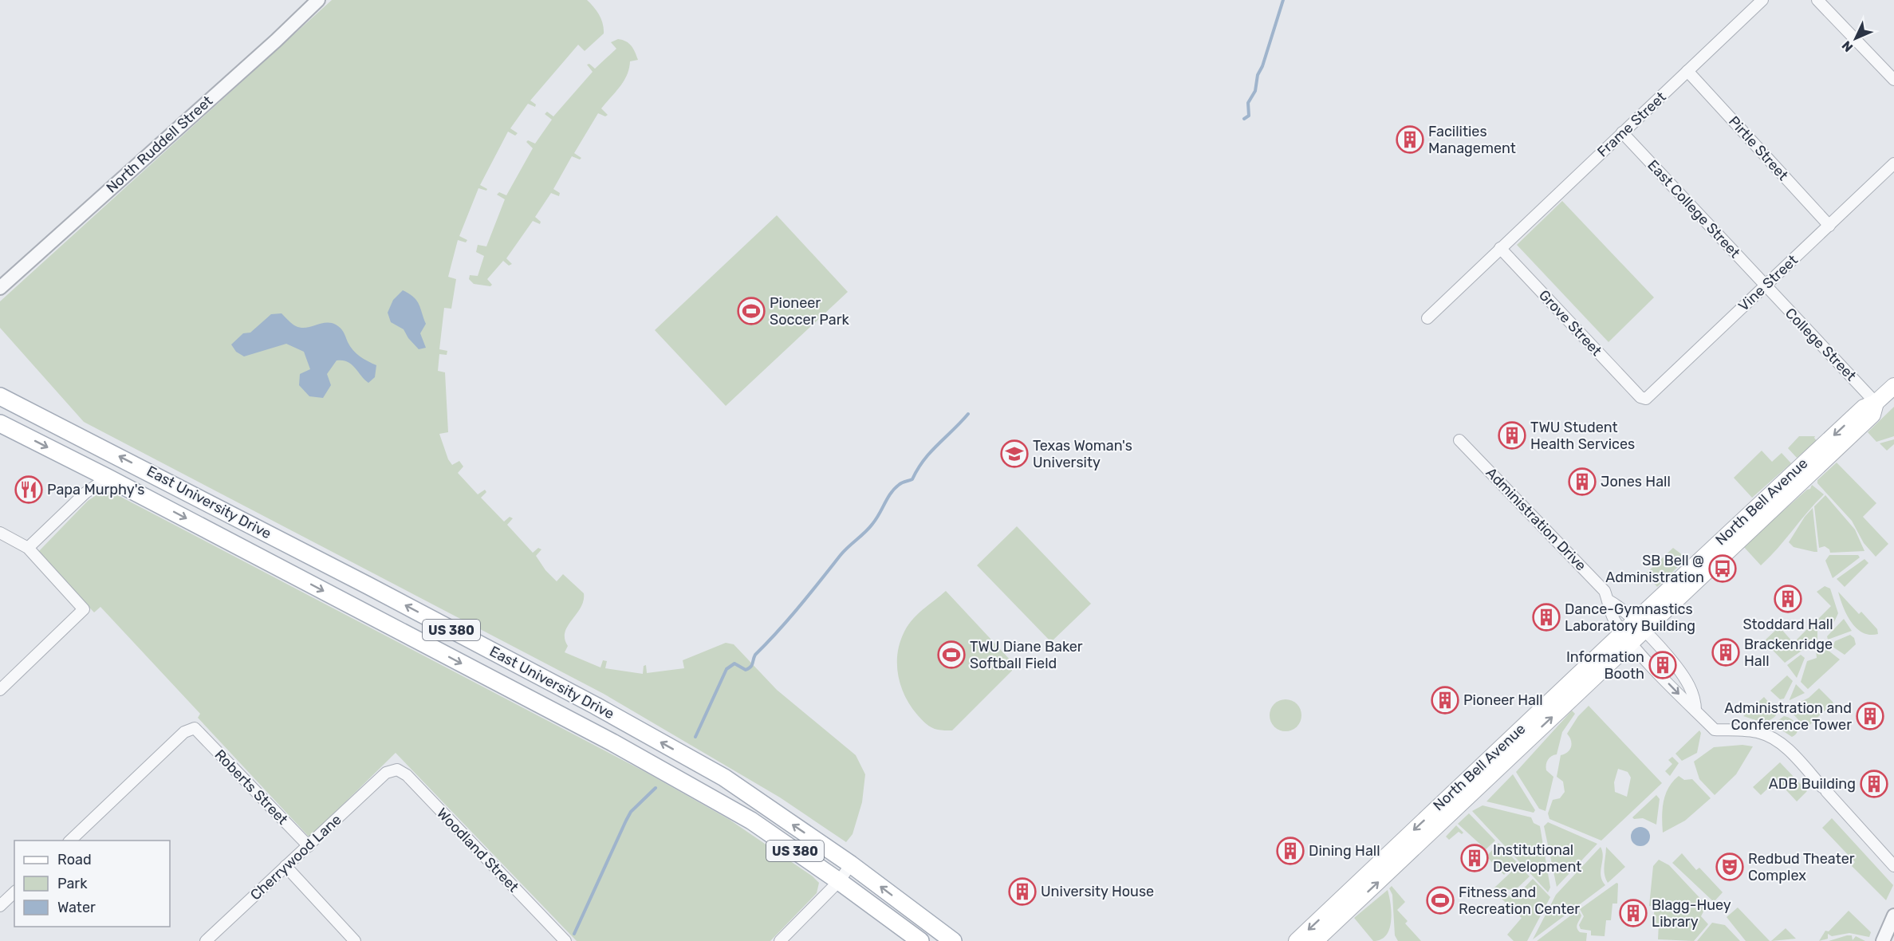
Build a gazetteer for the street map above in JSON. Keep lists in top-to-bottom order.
{
  "streets": {
    "main road": ["North Bell Avenue", "East University Drive", "US 380"],
    "street": [
      "Frame Street",
      "North Ruddell Street",
      "Pirtle Street",
      "East College Street",
      "Vine Street",
      "Grove Street",
      "College Street",
      "Administration Drive",
      "Roberts Street",
      "Woodland Street",
      "Cherrywood Lane"
    ]
  },
  "crossings": [
    ["Frame Street", "Pirtle Street"],
    ["Frame Street", "East College Street"],
    ["Frame Street", "Grove Street"],
    ["Pirtle Street", "Vine Street"],
    ["East College Street", "Vine Street"],
    ["East College Street", "College Street"],
    ["Vine Street", "Grove Street"],
    ["Vine Street", "College Street"],
    ["College Street", "North Bell Avenue"],
    ["North Bell Avenue", "Administration Drive"],
    ["Roberts Street", "Cherrywood Lane"],
    ["Woodland Street", "Cherrywood Lane"]
  ],
  "places": {
    "building": [
      "Facilities Management",
      "TWU Student Health Services",
      "Jones Hall",
      "Stoddard Hall",
      "Dance-Gymnastics Laboratory Building",
      "Brackenridge Hall",
      "Information Booth",
      "Pioneer Hall",
      "Administration and Conference Tower",
      "ADB Building",
      "Dining Hall",
      "Institutional Development",
      "University House",
      "Blagg-Huey Library"
    ],
    "sports": ["Pioneer Soccer Park", "TWU Diane Baker Softball Field", "Fitness and Recreation Center"],
    "school or university": ["Texas Woman's University"],
    "restaurant": ["Papa Murphy's"],
    "bus stop": ["SB Bell @ Administration"],
    "theatre": ["Redbud Theater Complex"]
  },
  "legend": ["Road", "Park", "Water"],
  "north": "bottom left"
}
